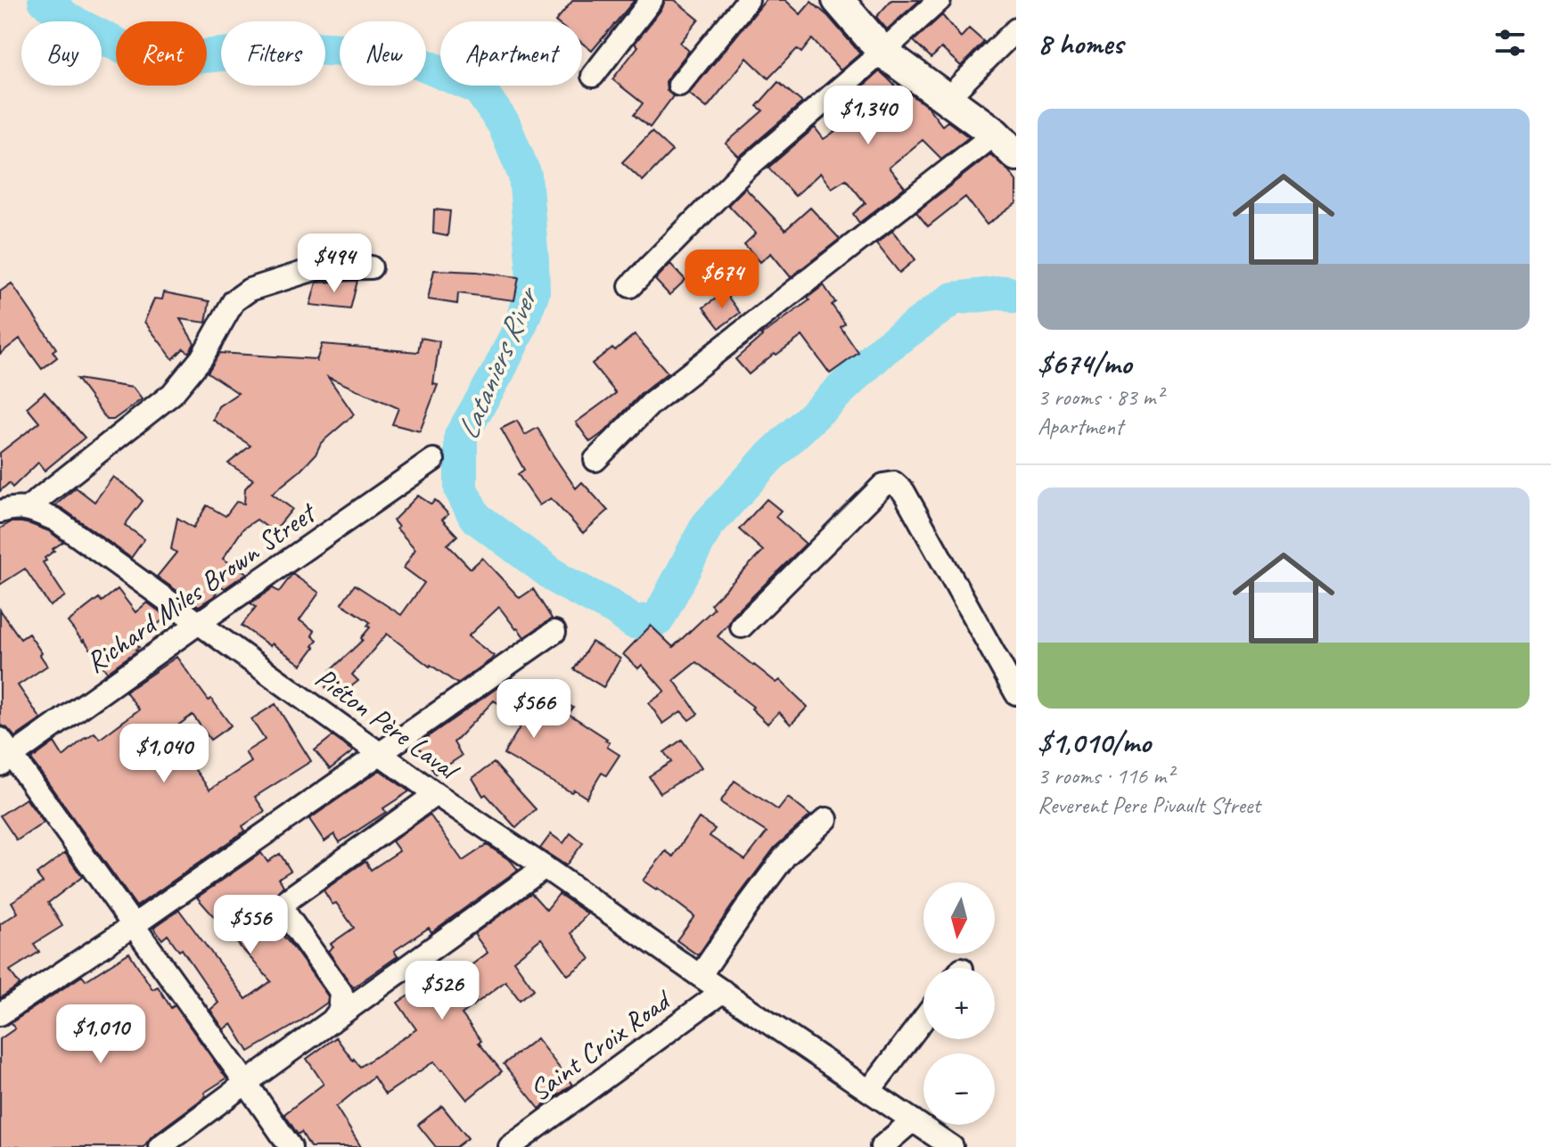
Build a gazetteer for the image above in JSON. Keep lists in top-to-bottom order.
{
  "streets": {
    "street": ["Richard Miles Brown Street", "Piéton Père Laval", "Saint Croix Road"]
  },
  "crossings": [
    ["Richard Miles Brown Street", "Piéton Père Laval"],
    ["Piéton Père Laval", "Saint Croix Road"]
  ],
  "water": ["Lataniers River"],
  "north": "bottom",
  "page": {
    "heading": "8 homes",
    "chip": [
      "Buy",
      "Rent",
      "Filters",
      "New",
      "Apartment"
    ],
    "price": [
      "$1,340",
      "$494",
      "$674",
      "$566",
      "$1,040",
      "$556",
      "$526",
      "$1,010"
    ],
    "list": [
      {
        "name": "$674/mo",
        "note": "3 rooms · 83 m² · Apartment"
      },
      {
        "name": "$1,010/mo",
        "note": "3 rooms · 116 m² · Reverent Pere Pivault Street"
      }
    ],
    "map_buttons": ["+", "−"]
  }
}
